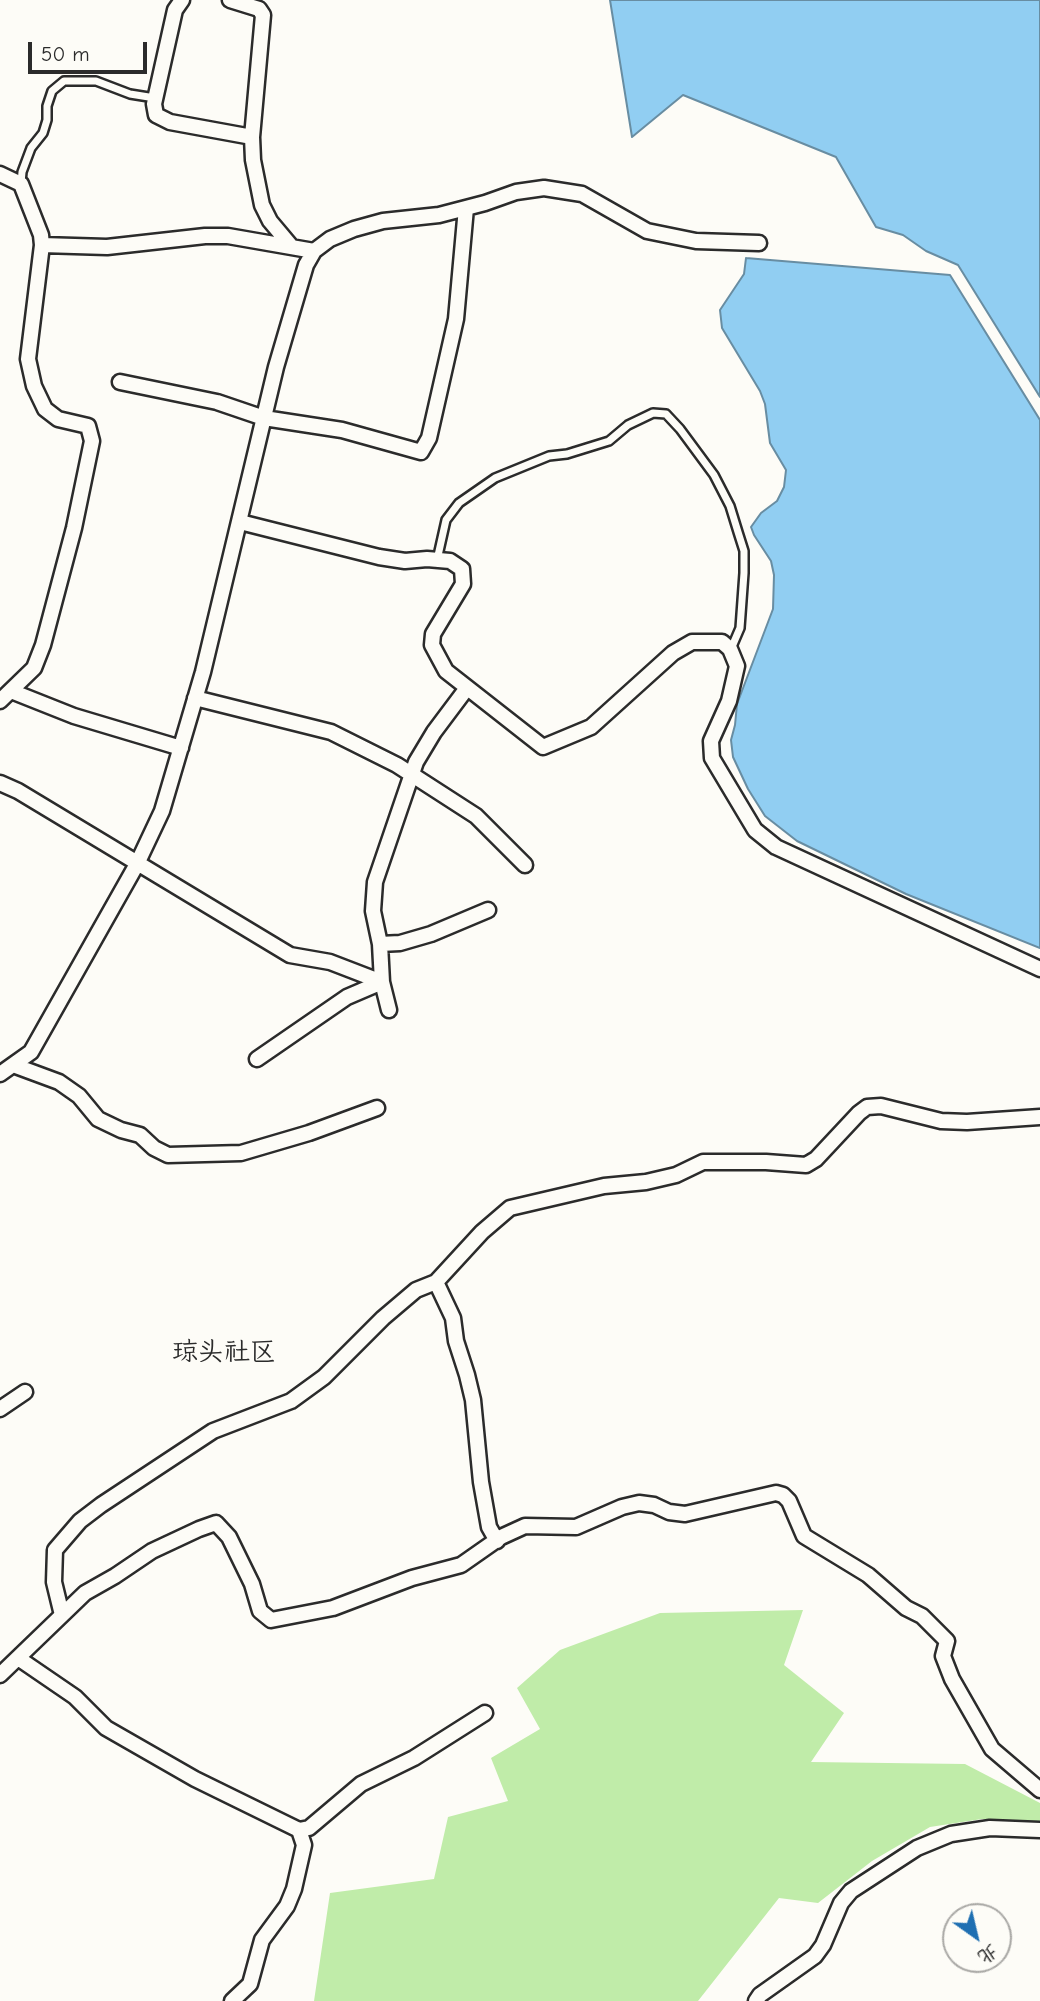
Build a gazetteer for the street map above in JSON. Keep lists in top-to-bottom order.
{
  "districts": ["琼头社区"],
  "scale_bar": "50 m",
  "north": "bottom right"
}
